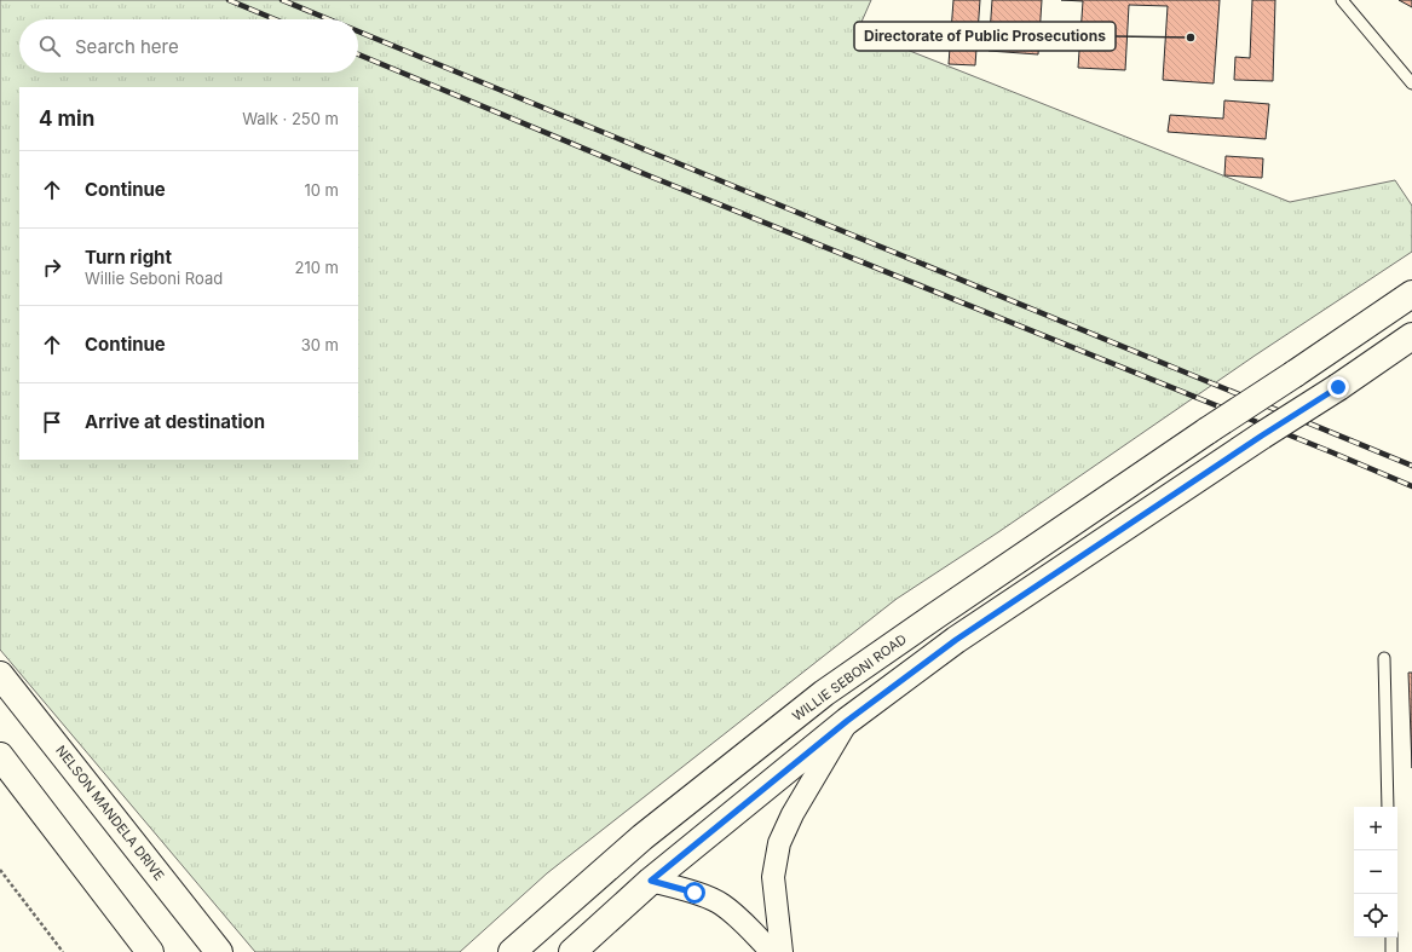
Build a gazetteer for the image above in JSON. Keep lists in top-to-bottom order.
{
  "streets": {
    "main road": ["WILLIE SEBONI ROAD", "NELSON MANDELA DRIVE"]
  },
  "places": ["Directorate of Public Prosecutions"],
  "page": {
    "search": "Search here",
    "heading": ["4 min", "Walk · 250 m"],
    "list": [
      ["Continue", "10 m"],
      ["Turn right", "Willie Seboni Road", "210 m"],
      ["Continue", "30 m"],
      "Arrive at destination"
    ],
    "map_buttons": ["+", "−"]
  }
}
